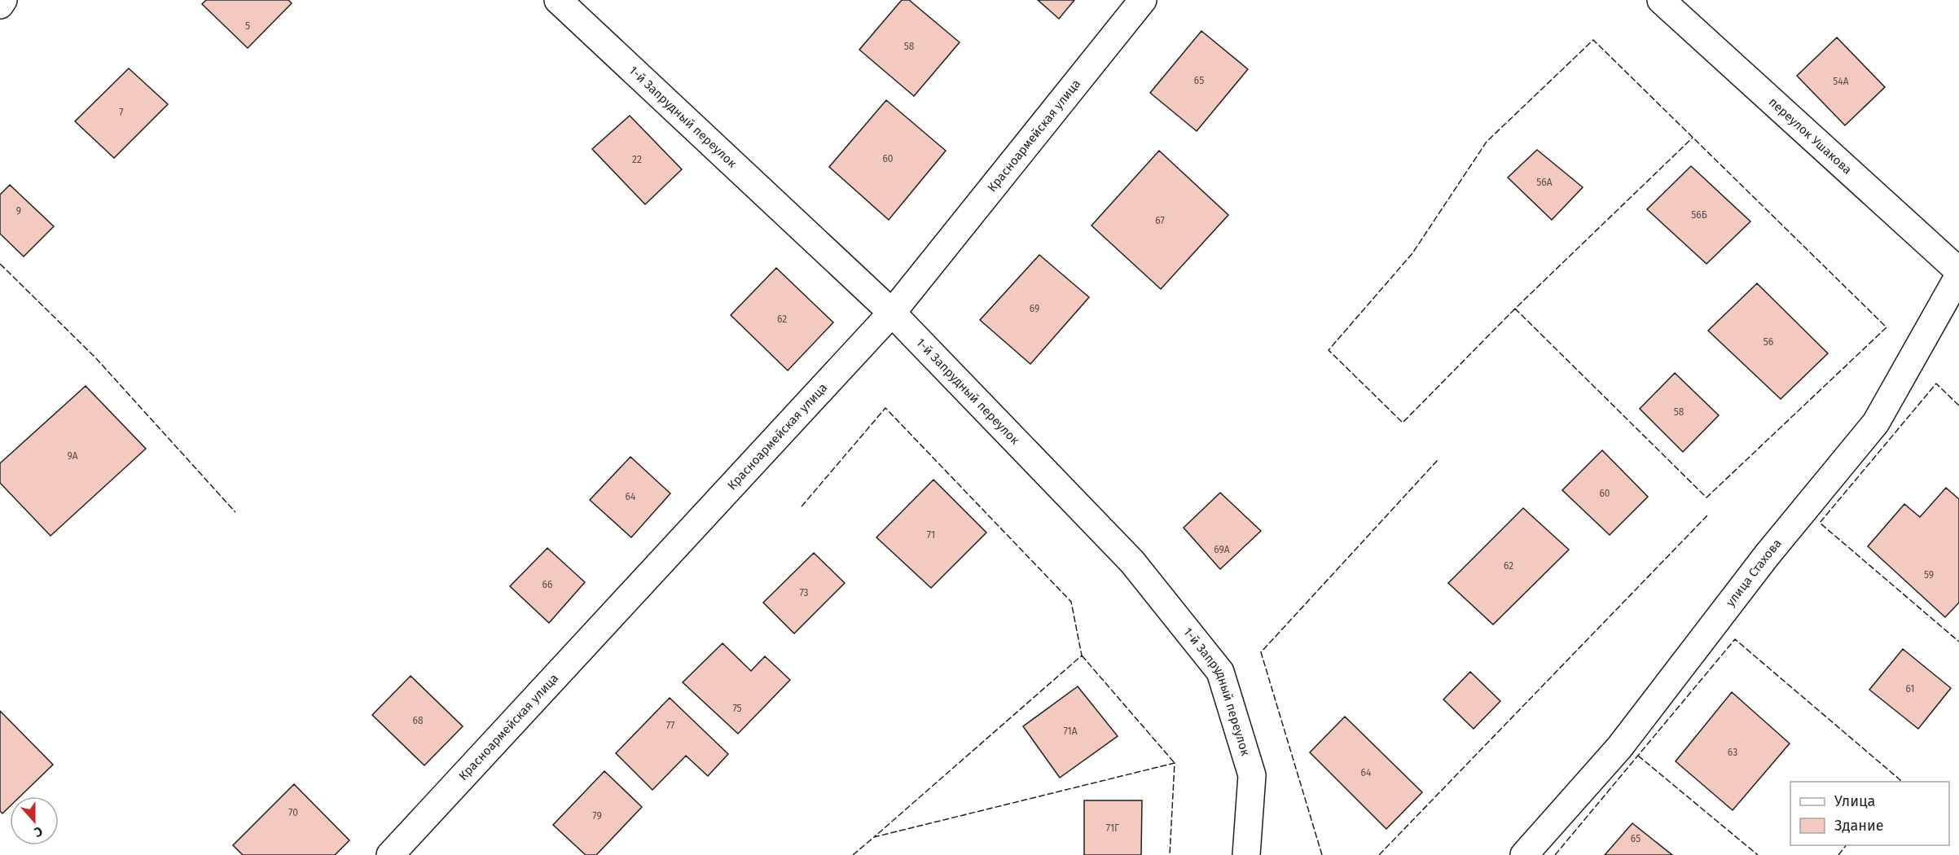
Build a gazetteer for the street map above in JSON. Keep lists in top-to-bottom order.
{
  "streets": {
    "street": [
      "1-й Запрудный переулок",
      "переулок Ушакова",
      "Красноармейская улица",
      "улица Стахова"
    ]
  },
  "crossings": [
    ["1-й Запрудный переулок", "Красноармейская улица"]
  ],
  "house_numbers": [
    "5",
    "58",
    "65",
    "54А",
    "7",
    "60",
    "22",
    "56А",
    "9",
    "56Б",
    "67",
    "69",
    "62",
    "56",
    "58",
    "9А",
    "60",
    "64",
    "71",
    "69А",
    "62",
    "59",
    "66",
    "73",
    "61",
    "75",
    "68",
    "77",
    "71А",
    "63",
    "64",
    "70",
    "79",
    "71Г",
    "65"
  ],
  "legend": ["Улица", "Здание"],
  "north": "bottom"
}
